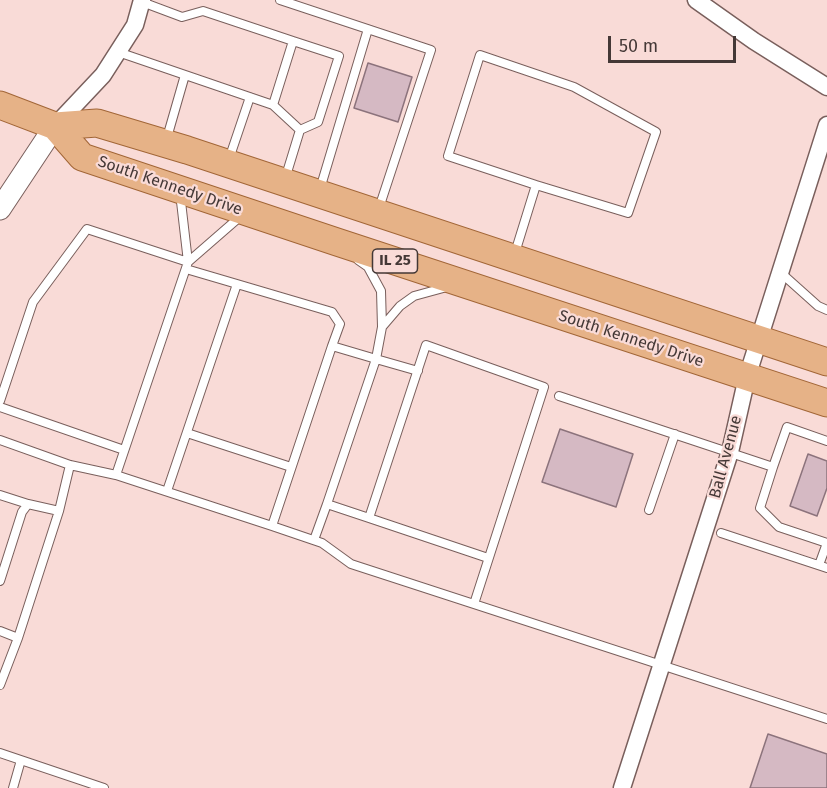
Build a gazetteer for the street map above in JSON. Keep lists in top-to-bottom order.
{
  "streets": {
    "main road": ["South Kennedy Drive", "IL 25"],
    "street": ["Ball Avenue"]
  },
  "crossings": [
    ["South Kennedy Drive", "IL 25"],
    ["South Kennedy Drive", "Ball Avenue"],
    ["IL 25", "Ball Avenue"]
  ],
  "scale_bar": "50 m"
}
